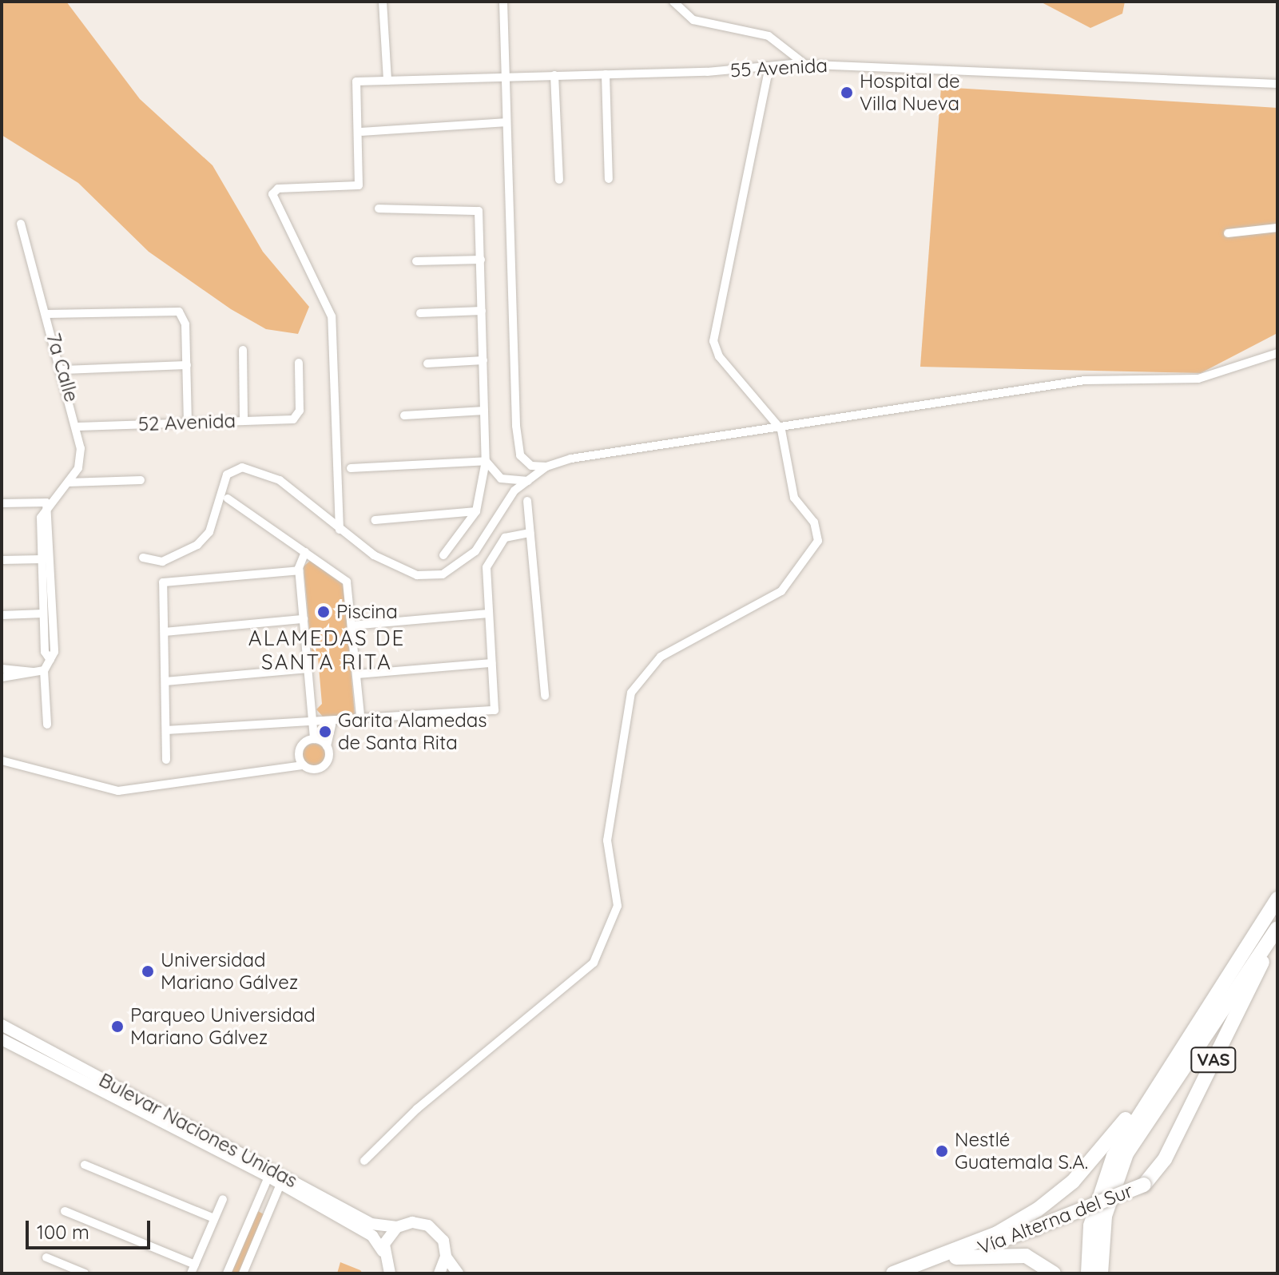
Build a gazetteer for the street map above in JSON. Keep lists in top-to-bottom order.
{
  "streets": {
    "highway": ["VAS", "Vía Alterna del Sur"],
    "main road": ["Bulevar Naciones Unidas"],
    "street": ["55 Avenida", "7a Calle", "52 Avenida"]
  },
  "crossings": [
    ["7a Calle", "52 Avenida"]
  ],
  "districts": ["ALAMEDAS DE SANTA RITA"],
  "places": [
    "Hospital de Villa Nueva",
    "Piscina",
    "Garita Alamedas de Santa Rita",
    "Universidad Mariano Gálvez",
    "Parqueo Universidad Mariano Gálvez",
    "Nestlé Guatemala S.A."
  ],
  "scale_bar": "100 m"
}
